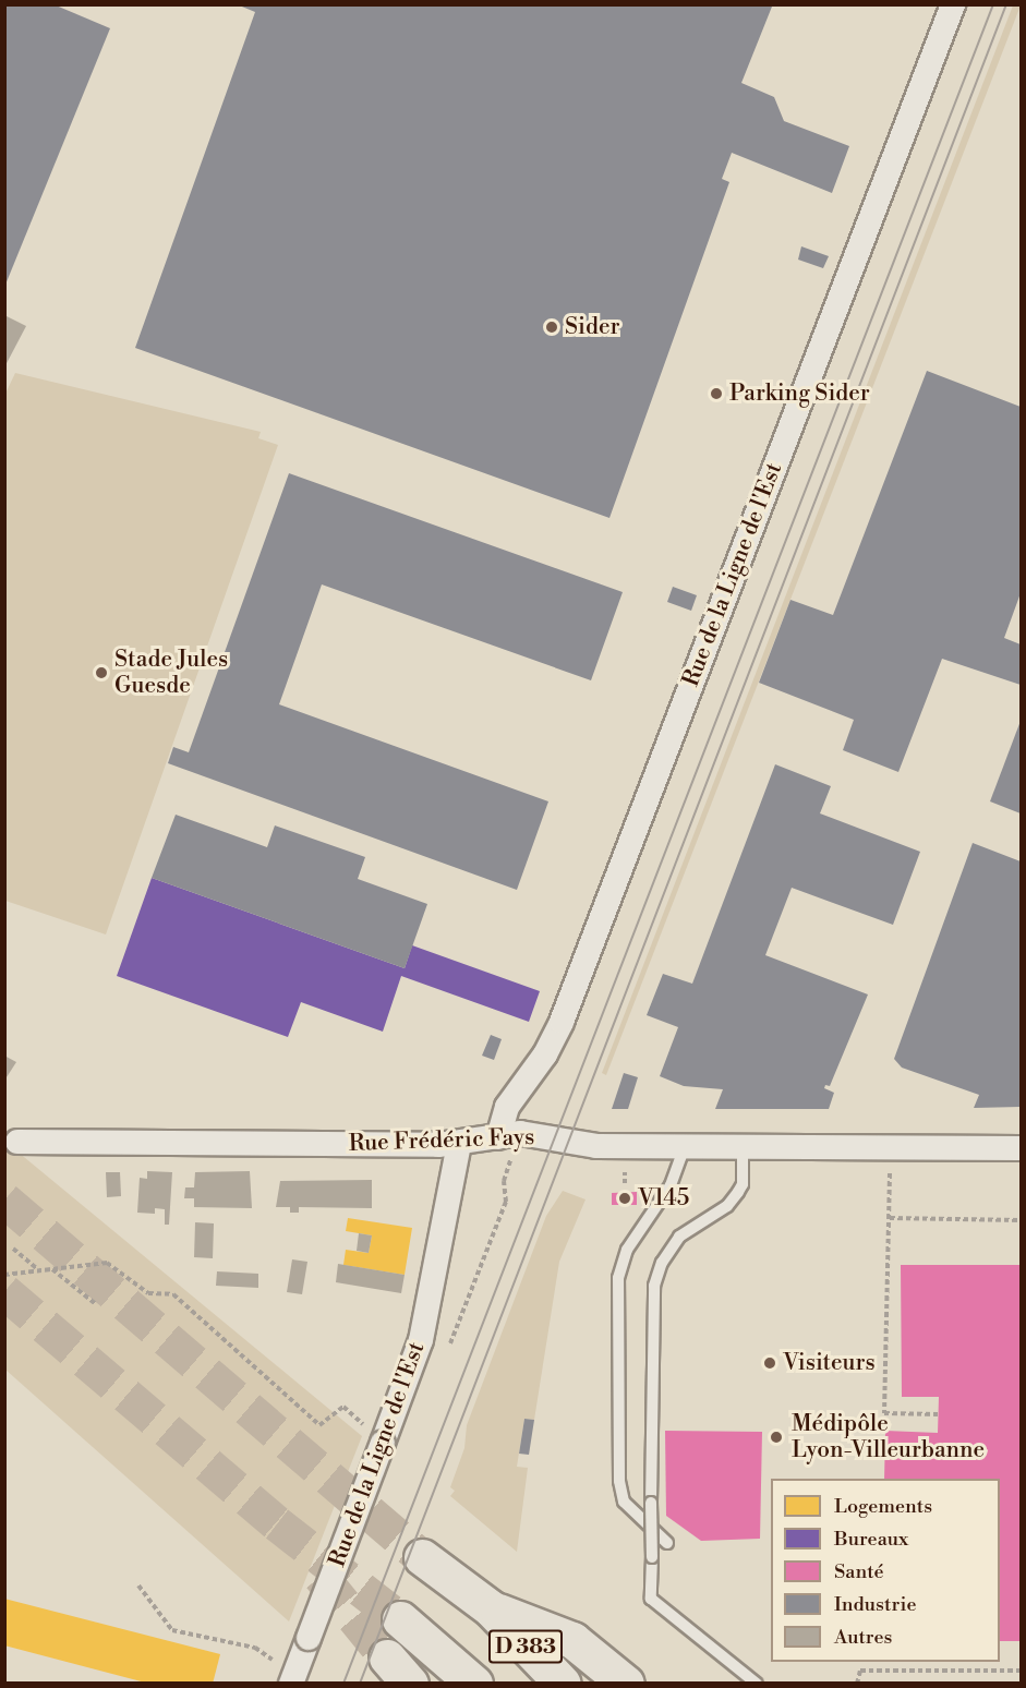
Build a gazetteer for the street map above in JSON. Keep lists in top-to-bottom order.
{
  "streets": {
    "highway": ["D 383"],
    "street": ["Rue de la Ligne de l'Est", "Rue Frédéric Fays"]
  },
  "crossings": [
    ["Rue de la Ligne de l'Est", "Rue Frédéric Fays"]
  ],
  "places": [
    "Sider",
    "Parking Sider",
    "Stade Jules Guesde",
    "V145",
    "Visiteurs",
    "Médipôle Lyon-Villeurbanne"
  ],
  "legend": [
    "Logements",
    "Bureaux",
    "Santé",
    "Industrie",
    "Autres"
  ]
}
